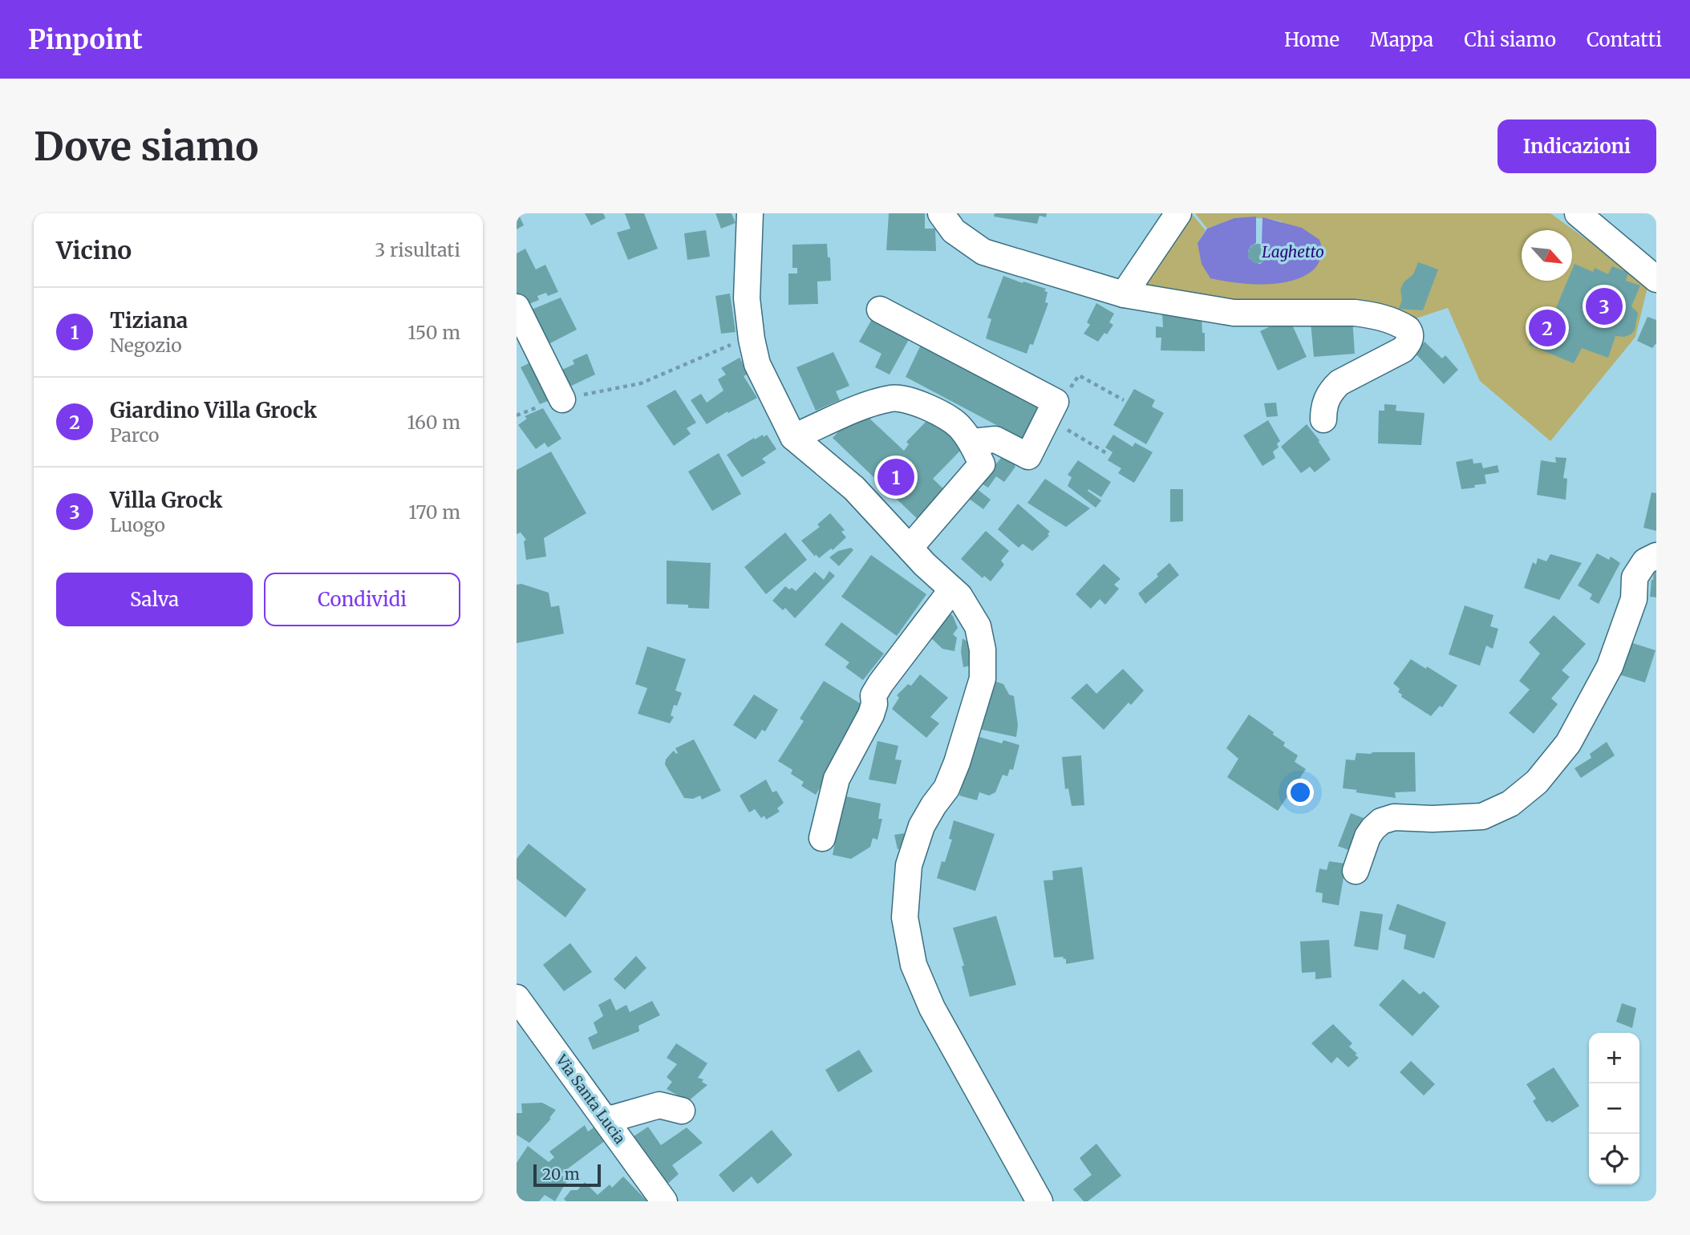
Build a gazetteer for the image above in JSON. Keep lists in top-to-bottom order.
{
  "streets": {
    "street": ["Via Santa Lucia"]
  },
  "water": ["Laghetto"],
  "scale_bar": "20 m",
  "north": "bottom right",
  "page": {
    "header": "Pinpoint",
    "nav": [
      "Home",
      "Mappa",
      "Chi siamo",
      "Contatti"
    ],
    "buttons": [
      "Indicazioni",
      ["Salva", "Condividi"]
    ],
    "title": "Dove siamo",
    "heading": ["Vicino", "3 risultati"],
    "pins": ["3", "2", "1"],
    "list": [
      {
        "mark": "1",
        "name": "Tiziana",
        "note": "Negozio",
        "value": "150 m"
      },
      {
        "mark": "2",
        "name": "Giardino Villa Grock",
        "note": "Parco",
        "value": "160 m"
      },
      {
        "mark": "3",
        "name": "Villa Grock",
        "note": "Luogo",
        "value": "170 m"
      }
    ],
    "map_buttons": ["+", "−"],
    "scale": "20 m"
  }
}
